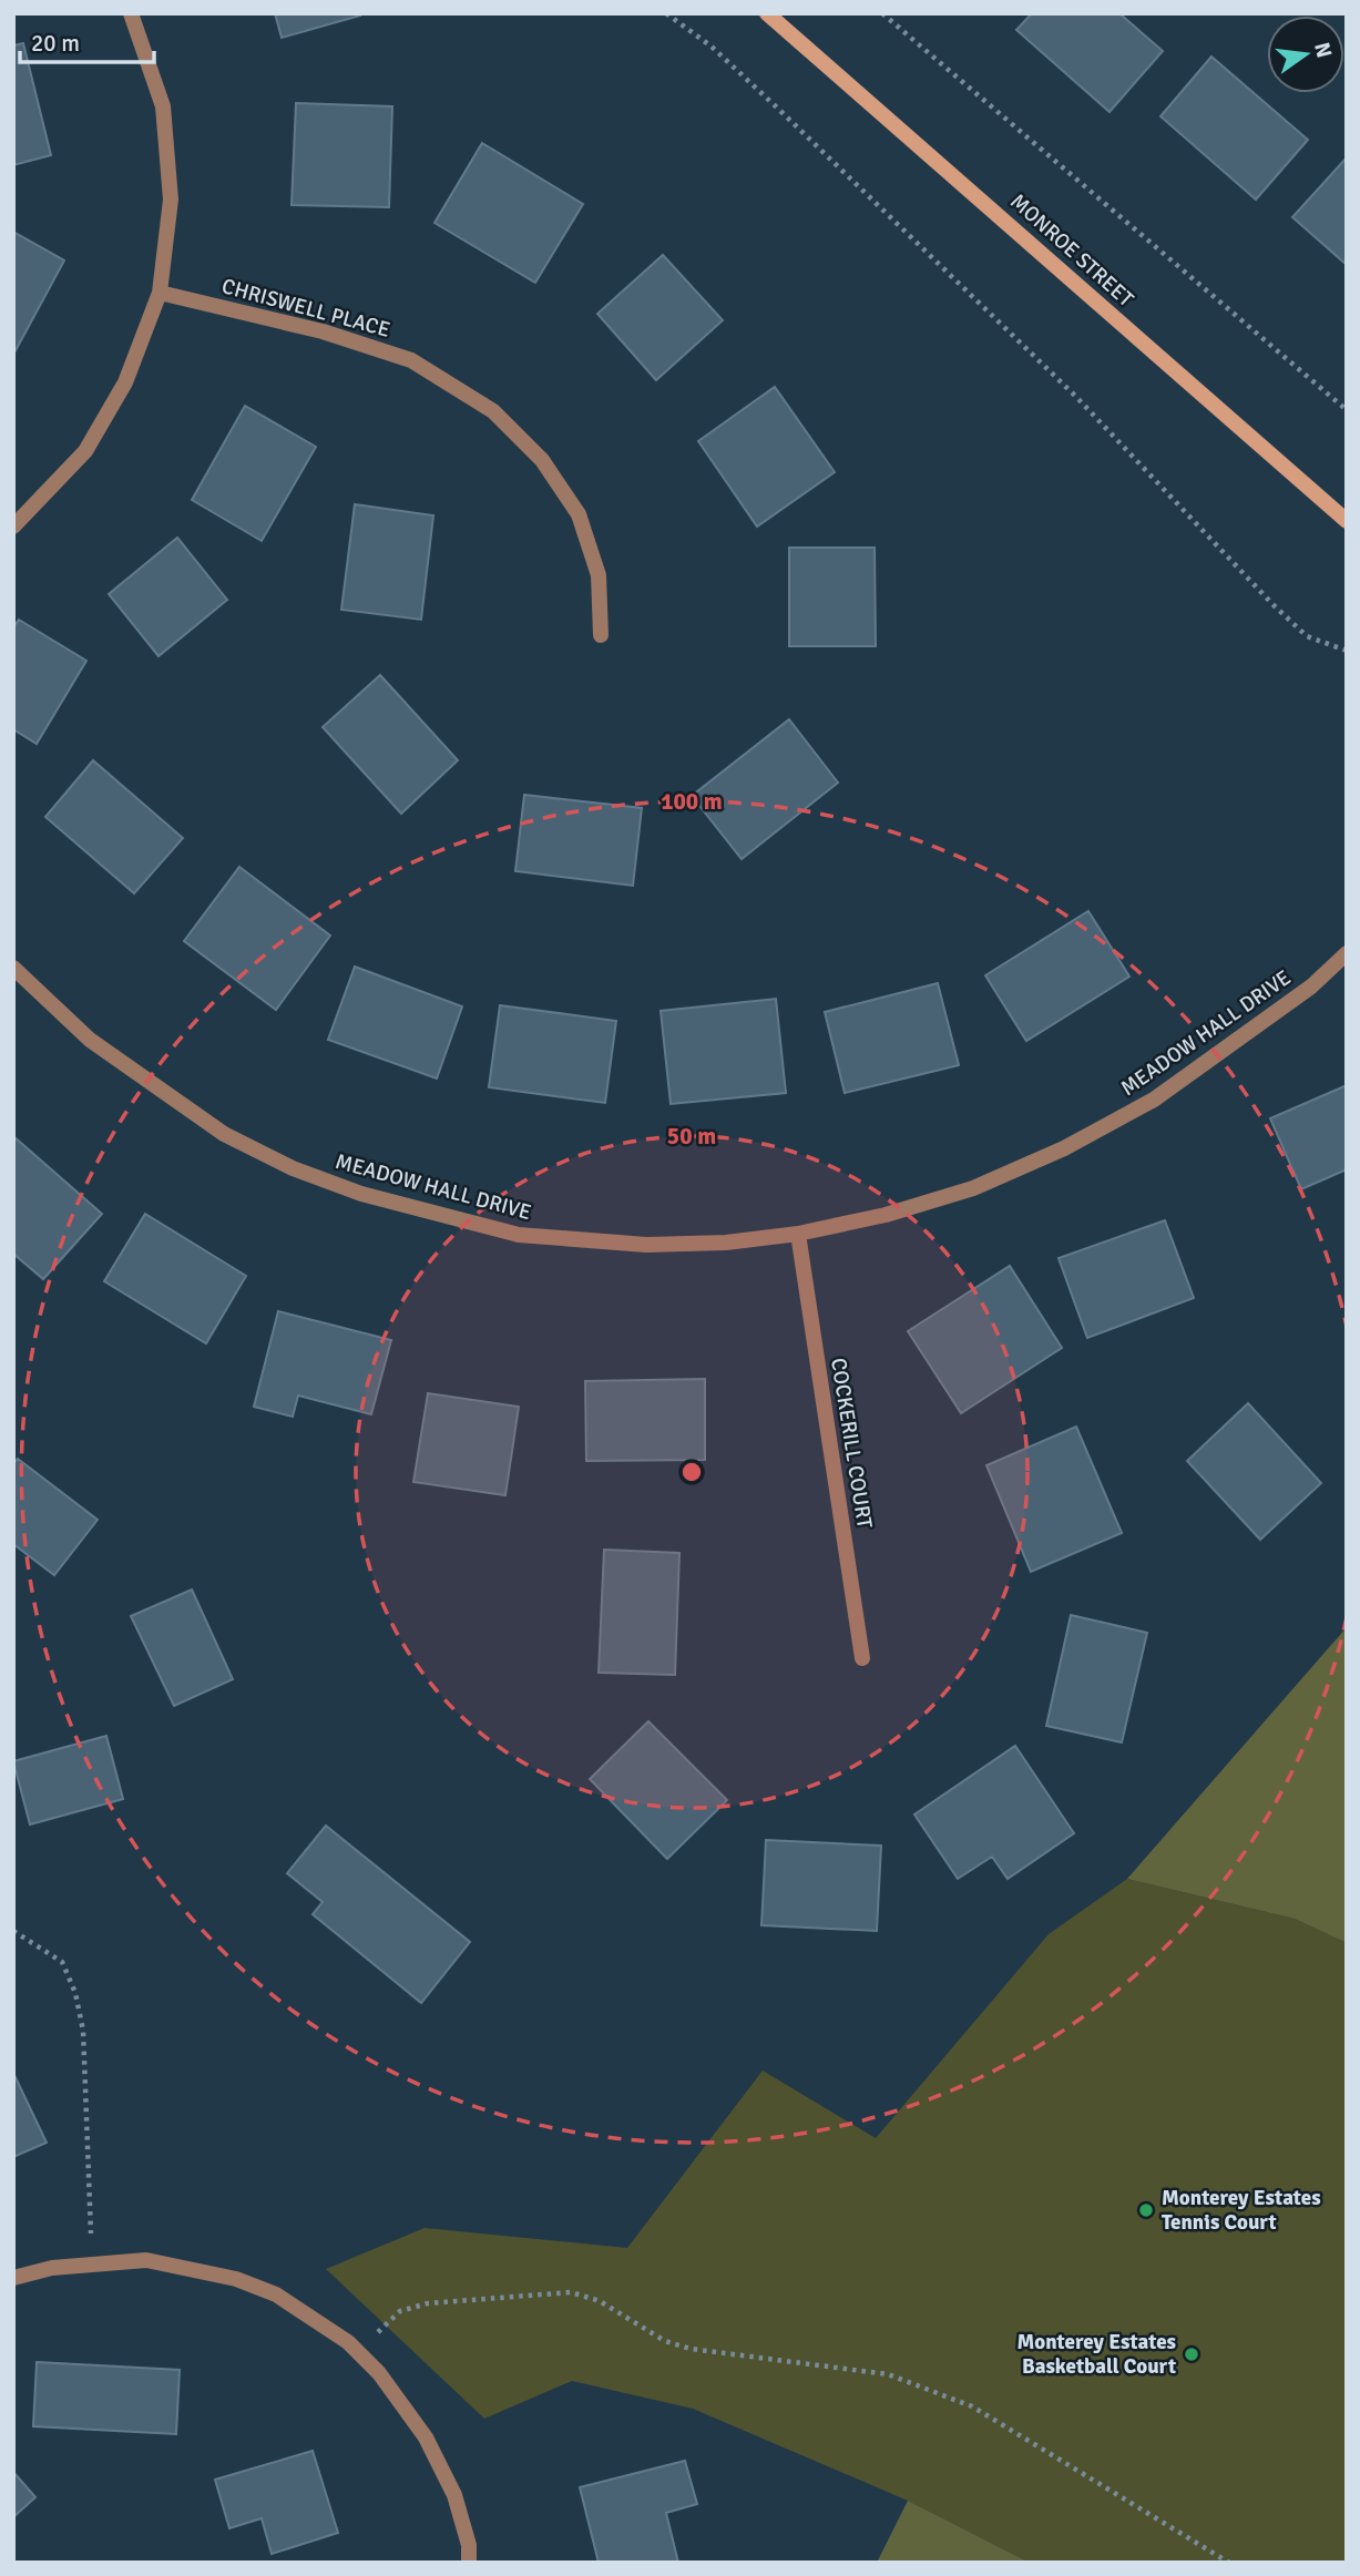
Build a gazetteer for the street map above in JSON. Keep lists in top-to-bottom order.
{
  "streets": {
    "main road": ["MONROE STREET"],
    "street": ["CHRISWELL PLACE", "MEADOW HALL DRIVE", "COCKERILL COURT"]
  },
  "crossings": [
    ["MEADOW HALL DRIVE", "COCKERILL COURT"]
  ],
  "places": ["Monterey Estates Tennis Court", "Monterey Estates Basketball Court"],
  "scale_bar": "20 m",
  "north": "right",
  "rings": ["100 m", "50 m"]
}
